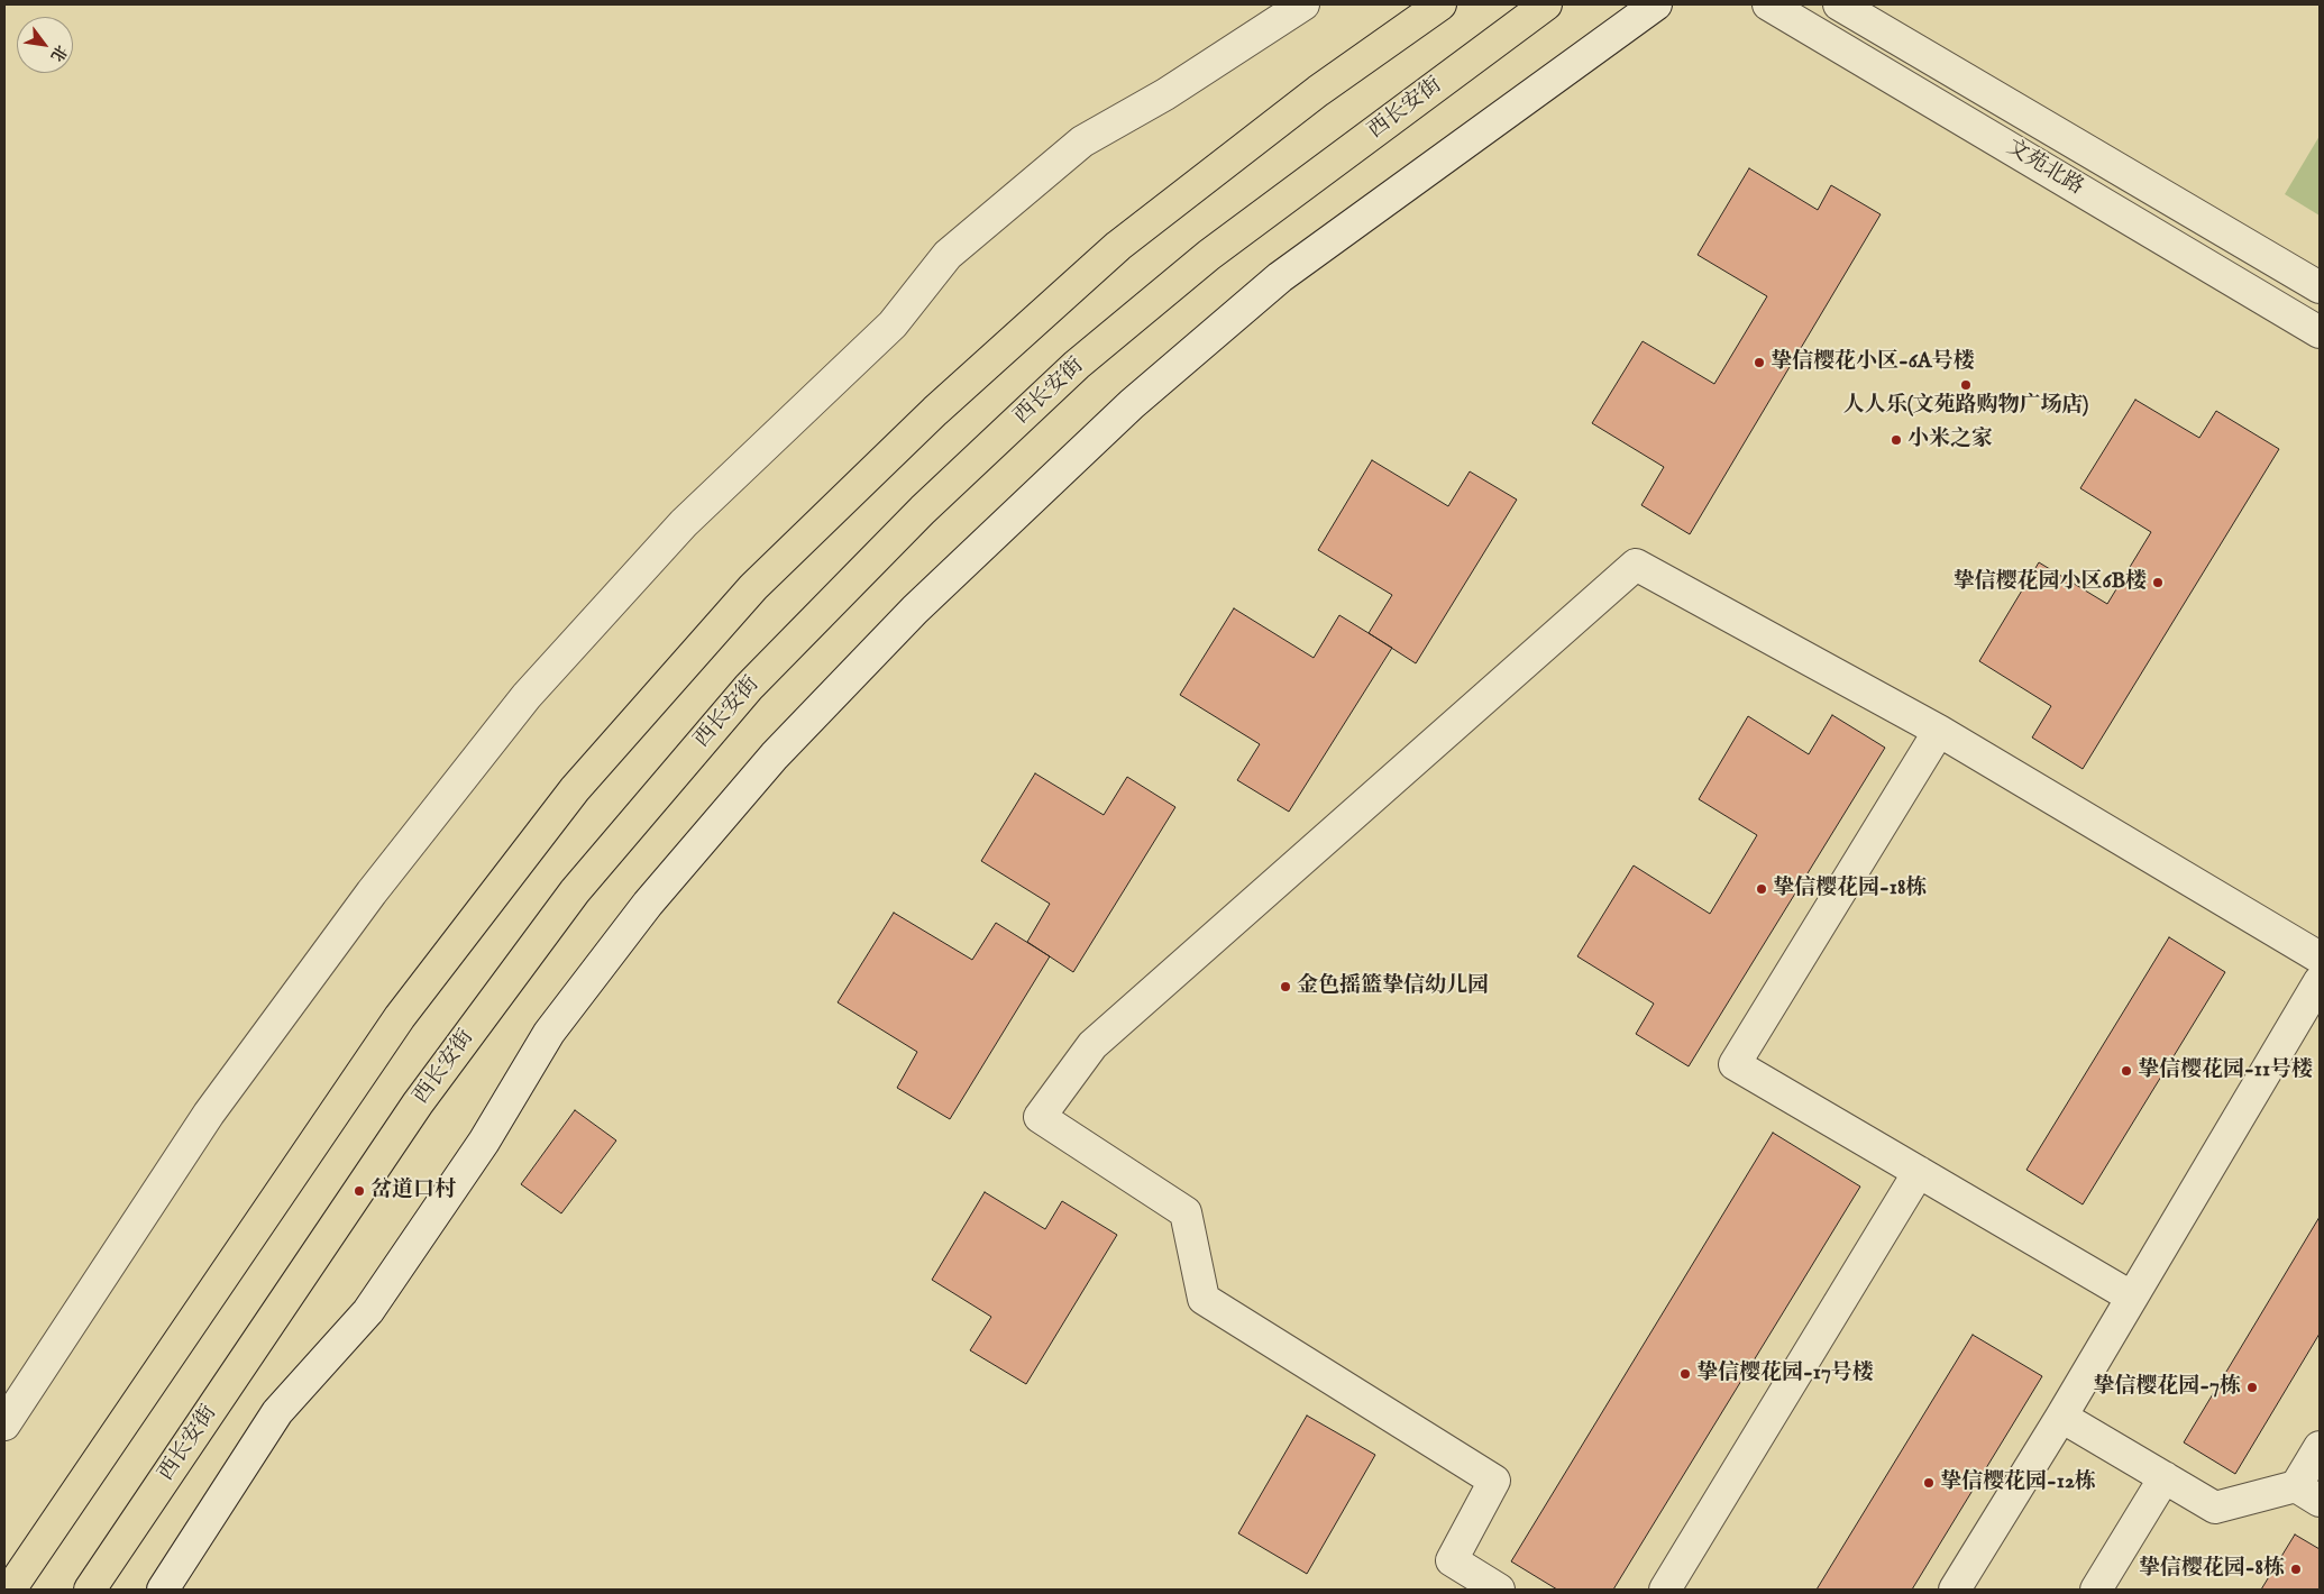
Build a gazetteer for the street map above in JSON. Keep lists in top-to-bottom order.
{
  "streets": {
    "main road": ["西长安街"],
    "street": ["文苑北路"]
  },
  "places": [
    "挚信樱花小区-6A号楼",
    "人人乐(文苑路购物广场店)",
    "小米之家",
    "挚信樱花园小区6B楼",
    "挚信樱花园-18栋",
    "金色摇篮挚信幼儿园",
    "挚信樱花园-11号楼",
    "岔道口村",
    "挚信樱花园-17号楼",
    "挚信樱花园-7栋",
    "挚信樱花园-12栋",
    "挚信樱花园-8栋"
  ],
  "north": "bottom right"
}
